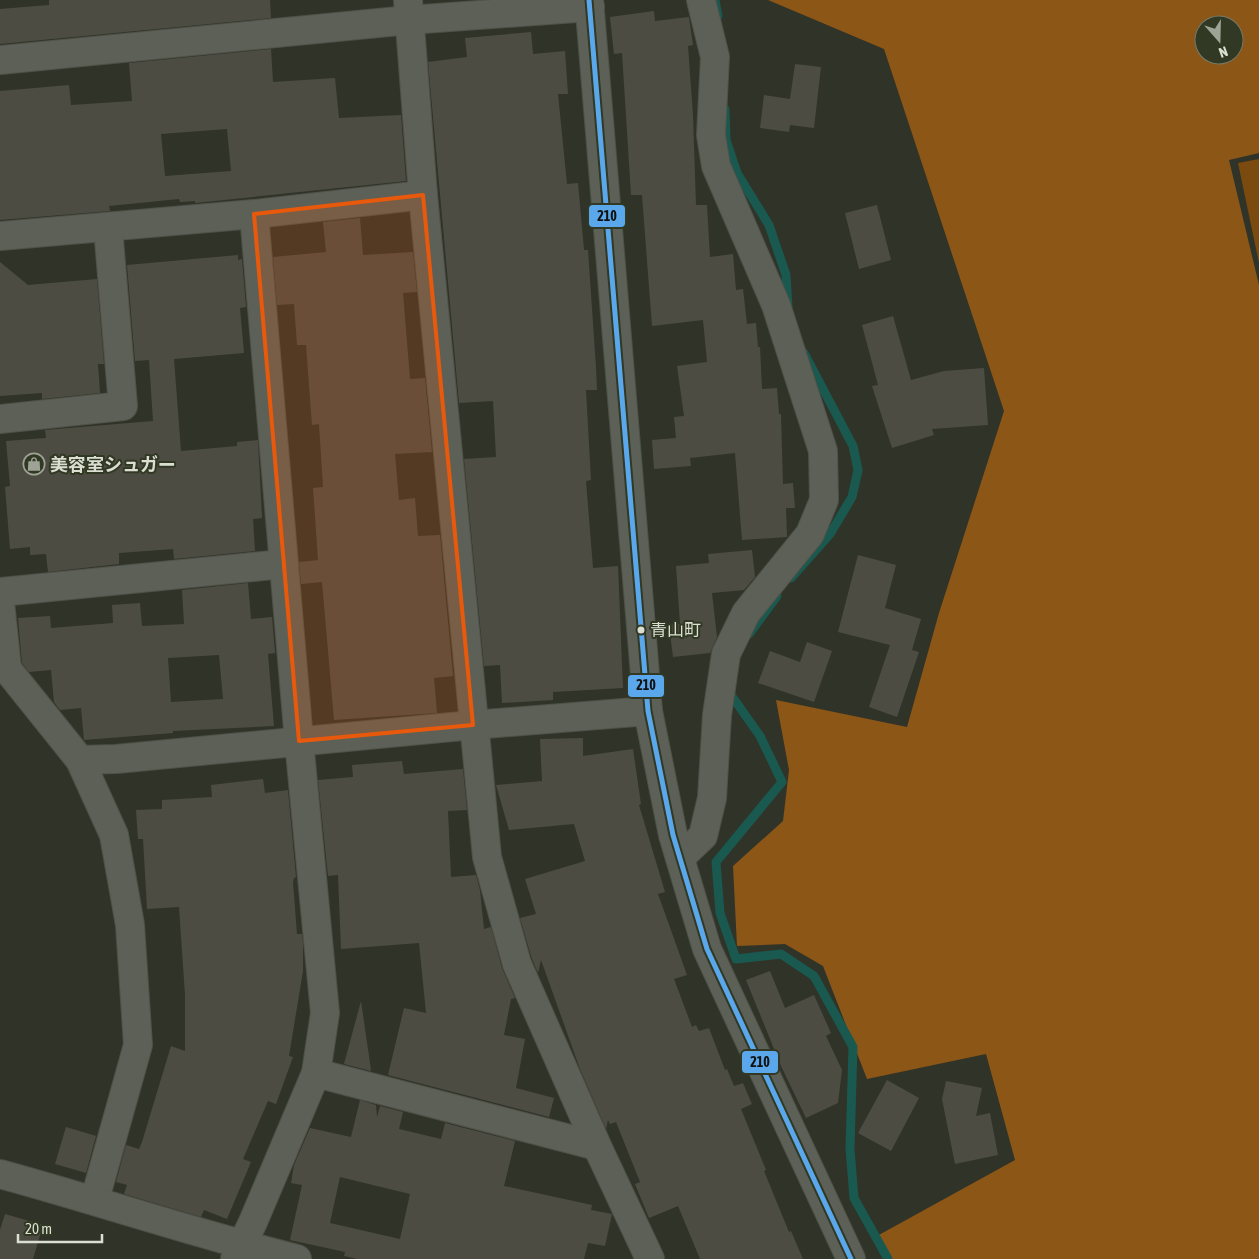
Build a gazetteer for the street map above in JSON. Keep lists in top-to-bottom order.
{
  "places": {
    "shop": ["美容室シュガー"],
    "other": ["青山町"]
  },
  "lines": ["transit line 210"],
  "scale_bar": "20 m",
  "north": "bottom"
}
